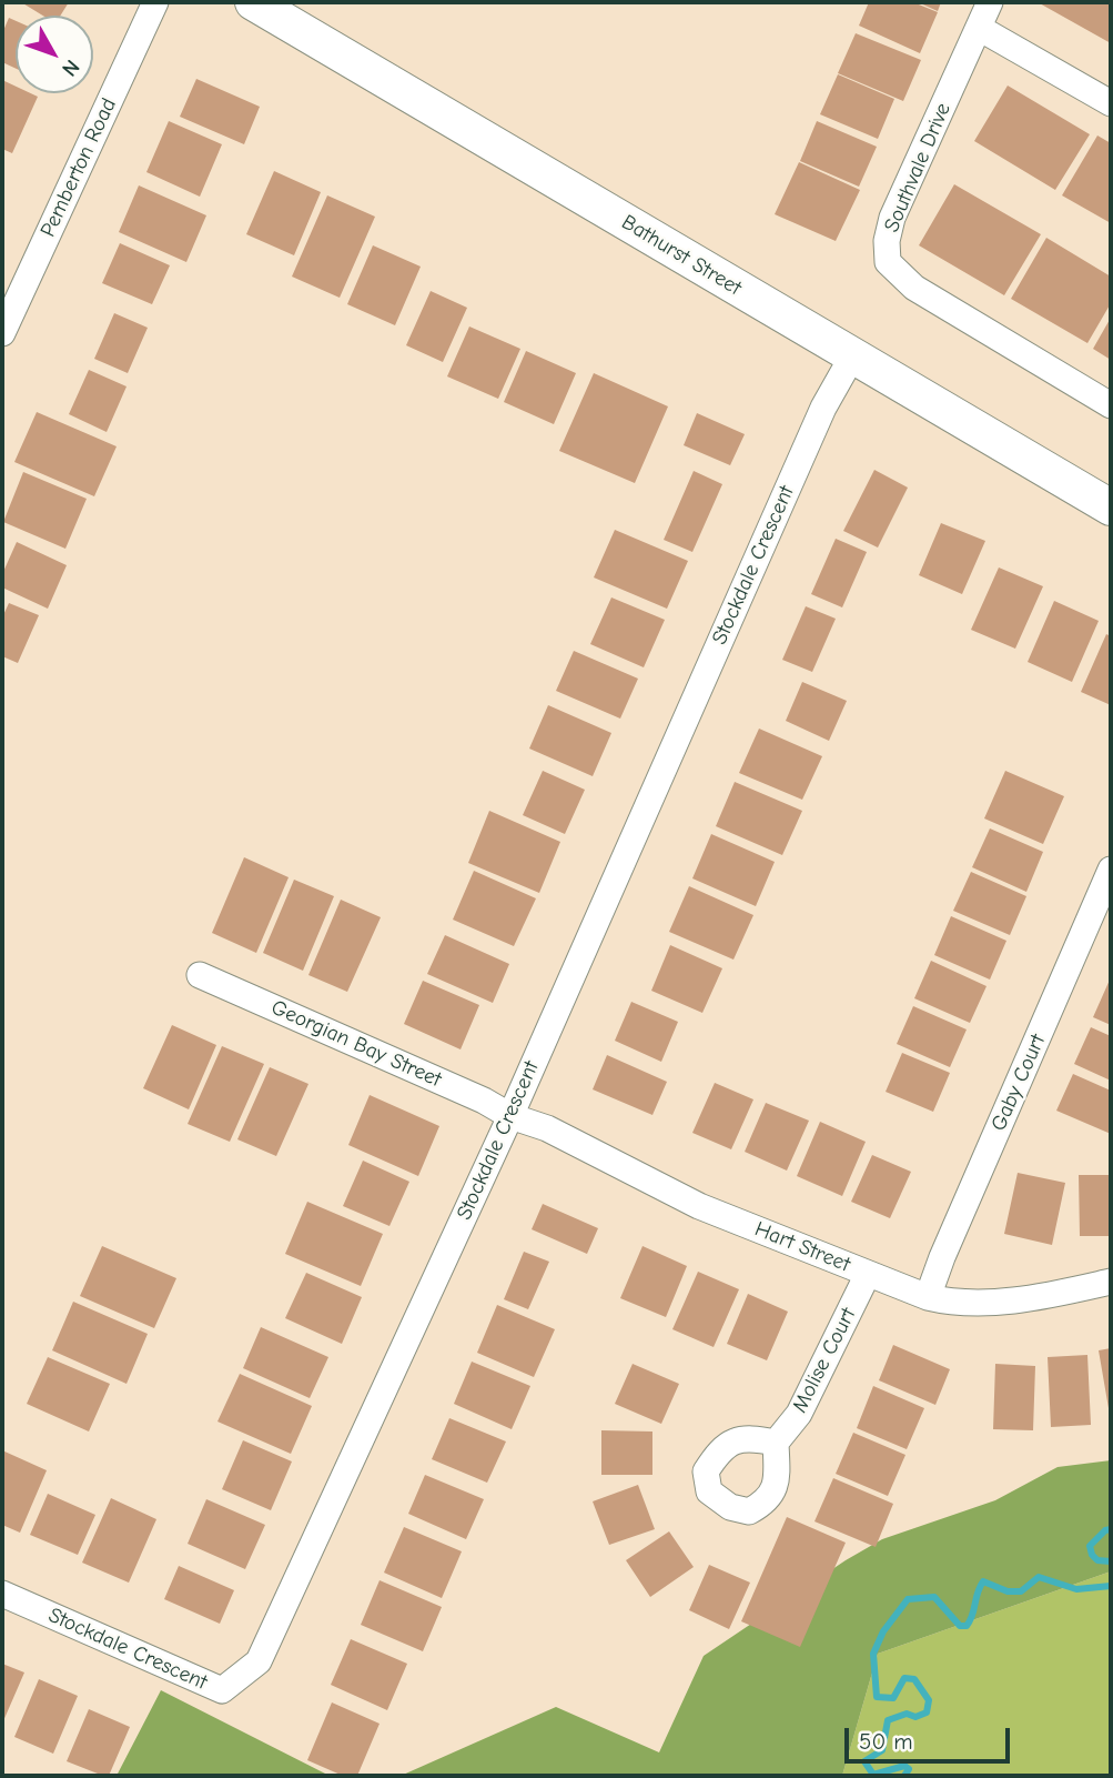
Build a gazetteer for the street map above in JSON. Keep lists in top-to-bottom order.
{
  "streets": {
    "main road": ["Bathurst Street"],
    "street": [
      "Pemberton Road",
      "Southvale Drive",
      "Stockdale Crescent",
      "Georgian Bay Street",
      "Gaby Court",
      "Hart Street",
      "Molise Court"
    ]
  },
  "crossings": [
    ["Bathurst Street", "Stockdale Crescent"],
    ["Stockdale Crescent", "Georgian Bay Street"],
    ["Stockdale Crescent", "Hart Street"],
    ["Georgian Bay Street", "Hart Street"],
    ["Gaby Court", "Hart Street"],
    ["Hart Street", "Molise Court"]
  ],
  "scale_bar": "50 m",
  "north": "bottom right"
}
